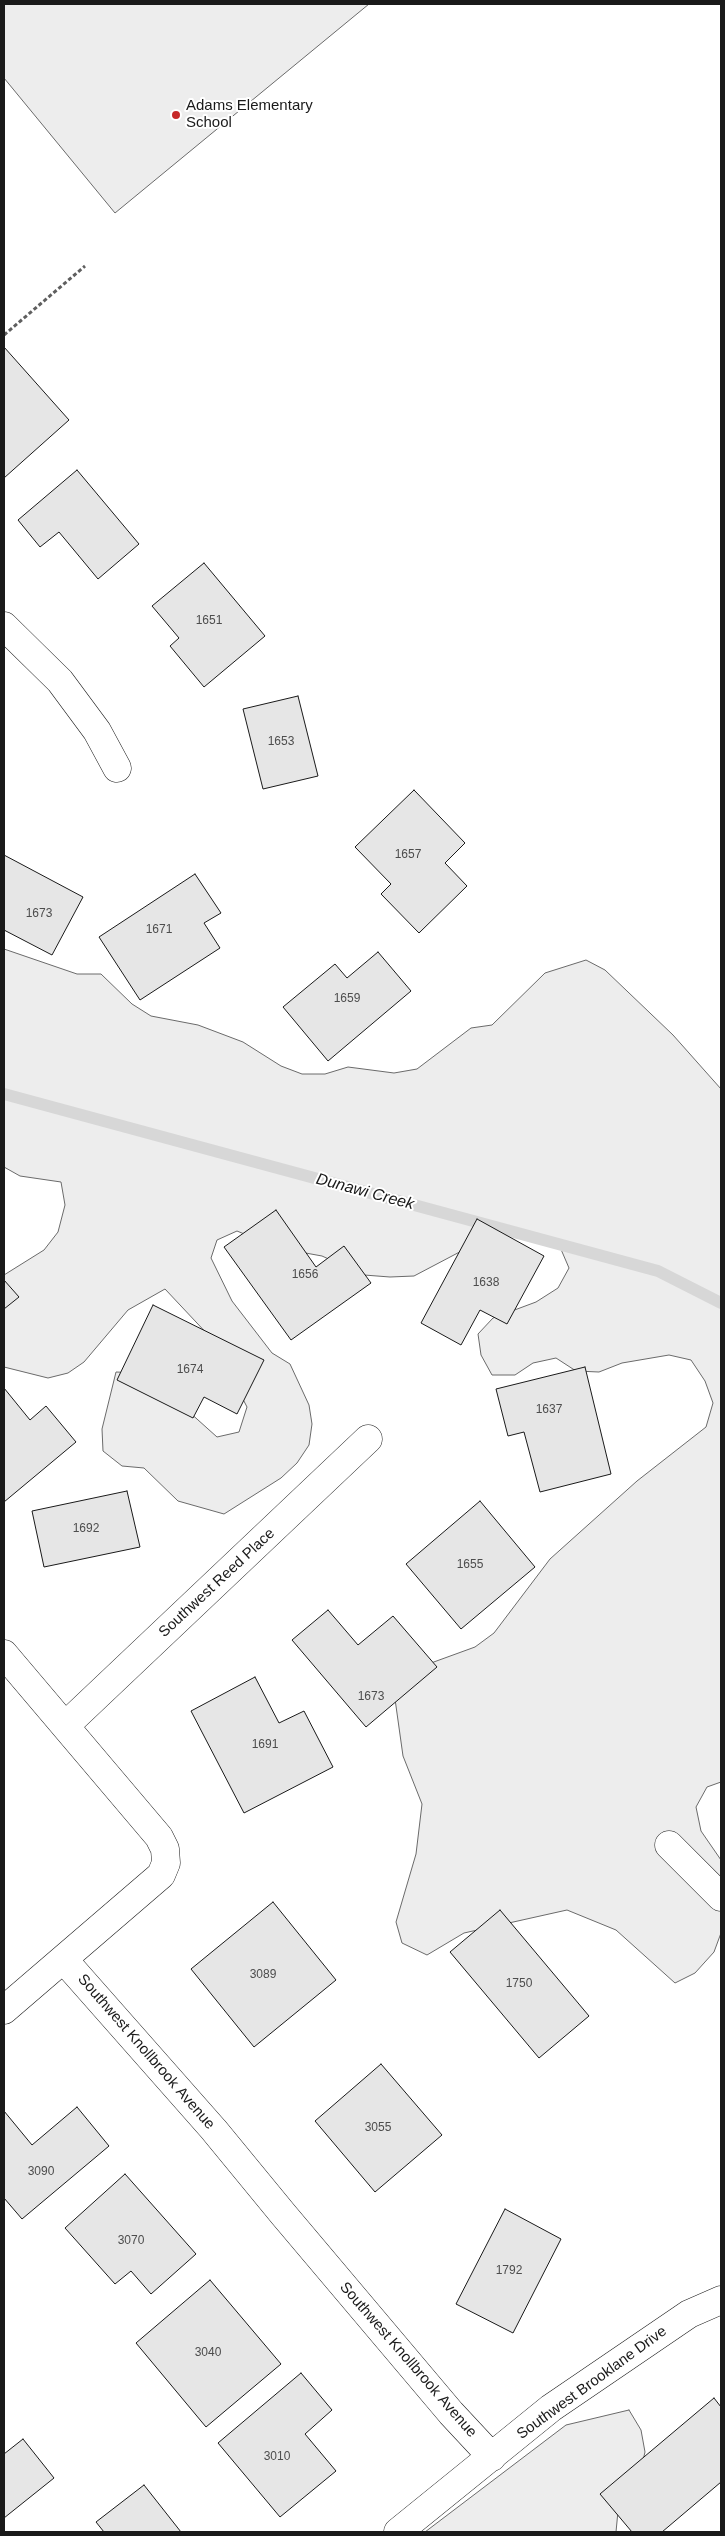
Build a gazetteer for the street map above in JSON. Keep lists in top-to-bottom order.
{
  "streets": {
    "street": ["Southwest Reed Place", "Southwest Knollbrook Avenue", "Southwest Brooklane Drive"]
  },
  "crossings": [
    ["Southwest Knollbrook Avenue", "Southwest Brooklane Drive"]
  ],
  "water": ["Dunawi Creek"],
  "places": ["Adams Elementary School"],
  "house_numbers": [
    "1651",
    "1653",
    "1657",
    "1673",
    "1671",
    "1659",
    "1656",
    "1638",
    "1674",
    "1637",
    "1692",
    "1655",
    "1673",
    "1691",
    "3089",
    "1750",
    "3055",
    "3090",
    "3070",
    "1792",
    "3040",
    "3010"
  ]
}
